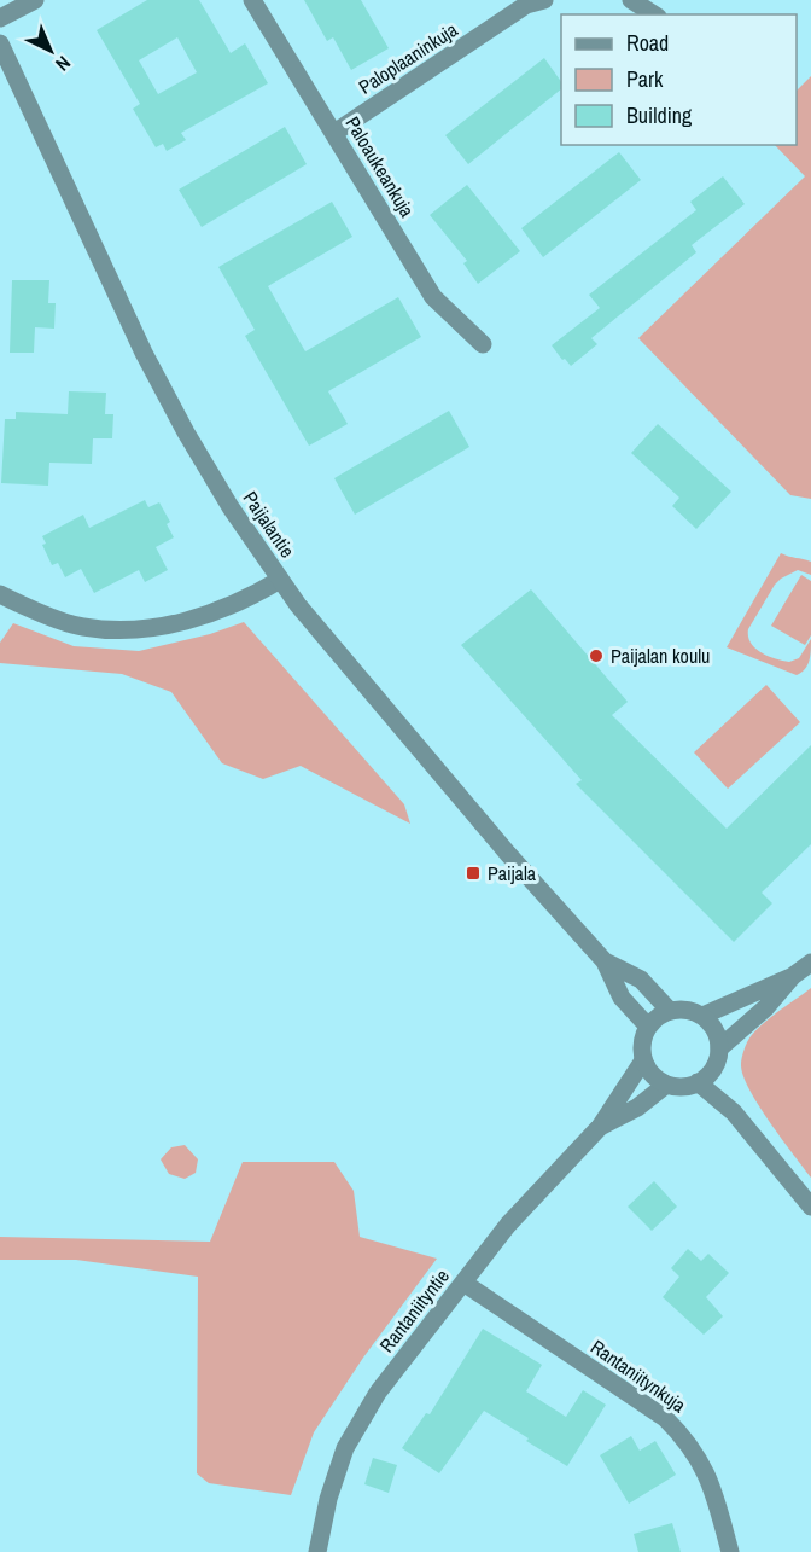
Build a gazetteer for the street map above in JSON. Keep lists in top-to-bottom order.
{
  "streets": {
    "street": [
      "Paloplaaninkuja",
      "Paloaukeankuja",
      "Paijalantie",
      "Rantaniityntie",
      "Rantaniitynkuja"
    ]
  },
  "crossings": [
    ["Paloplaaninkuja", "Paloaukeankuja"],
    ["Paijalantie", "Rantaniityntie"],
    ["Rantaniityntie", "Rantaniitynkuja"]
  ],
  "places": {
    "other": ["Paijalan koulu"],
    "transit": ["Paijala"]
  },
  "legend": ["Road", "Park", "Building"],
  "north": "bottom right"
}
